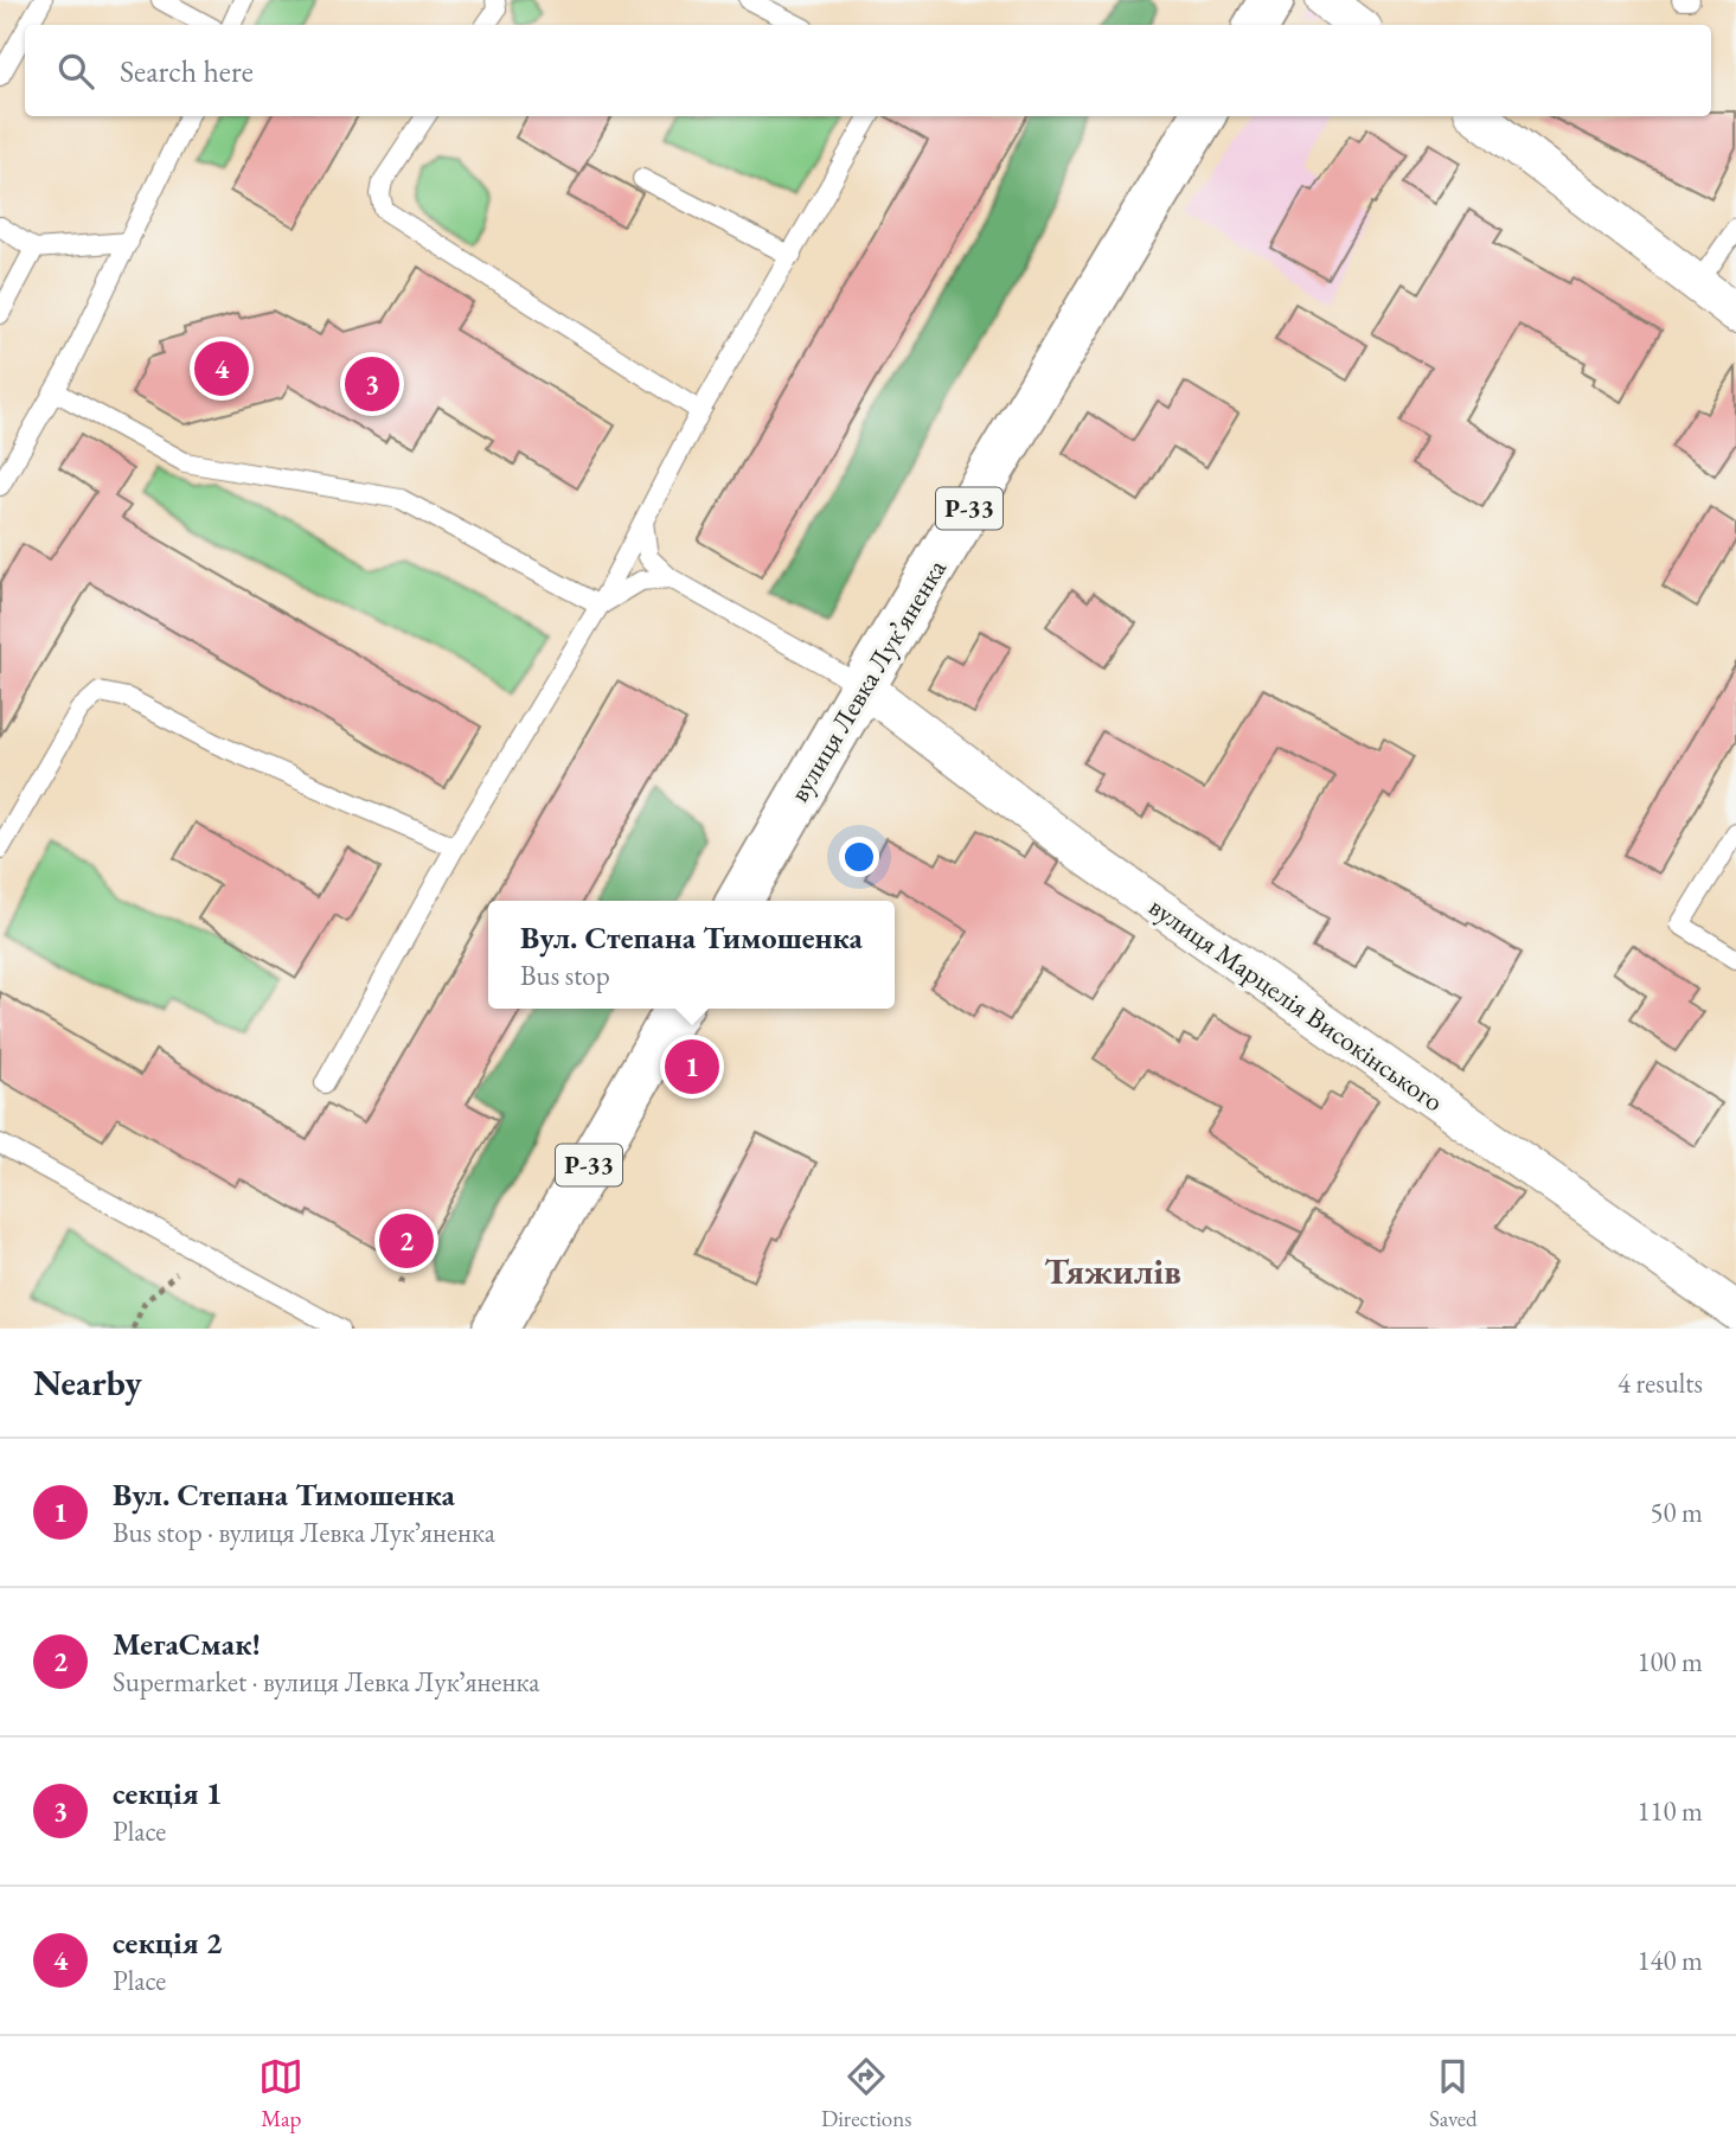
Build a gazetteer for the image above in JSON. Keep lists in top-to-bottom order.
{
  "streets": {
    "main road": ["Р-33", "вулиця Левка Лукʼяненка"],
    "street": ["вулиця Марцелія Високінського"]
  },
  "crossings": [
    ["вулиця Левка Лукʼяненка", "вулиця Марцелія Високінського"]
  ],
  "districts": ["Тяжилів"],
  "page": {
    "search": "Search here",
    "pins": [
      "4",
      "3",
      "1",
      "2"
    ],
    "popup": ["Вул. Степана Тимошенка", "Bus stop"],
    "heading": ["Nearby", "4 results"],
    "list": [
      {
        "mark": "1",
        "name": "Вул. Степана Тимошенка",
        "note": "Bus stop · вулиця Левка Лукʼяненка",
        "value": "50 m"
      },
      {
        "mark": "2",
        "name": "МегаСмак!",
        "note": "Supermarket · вулиця Левка Лукʼяненка",
        "value": "100 m"
      },
      {
        "mark": "3",
        "name": "секція 1",
        "note": "Place",
        "value": "110 m"
      },
      {
        "mark": "4",
        "name": "секція 2",
        "note": "Place",
        "value": "140 m"
      }
    ],
    "nav": ["Map", "Directions", "Saved"]
  }
}
